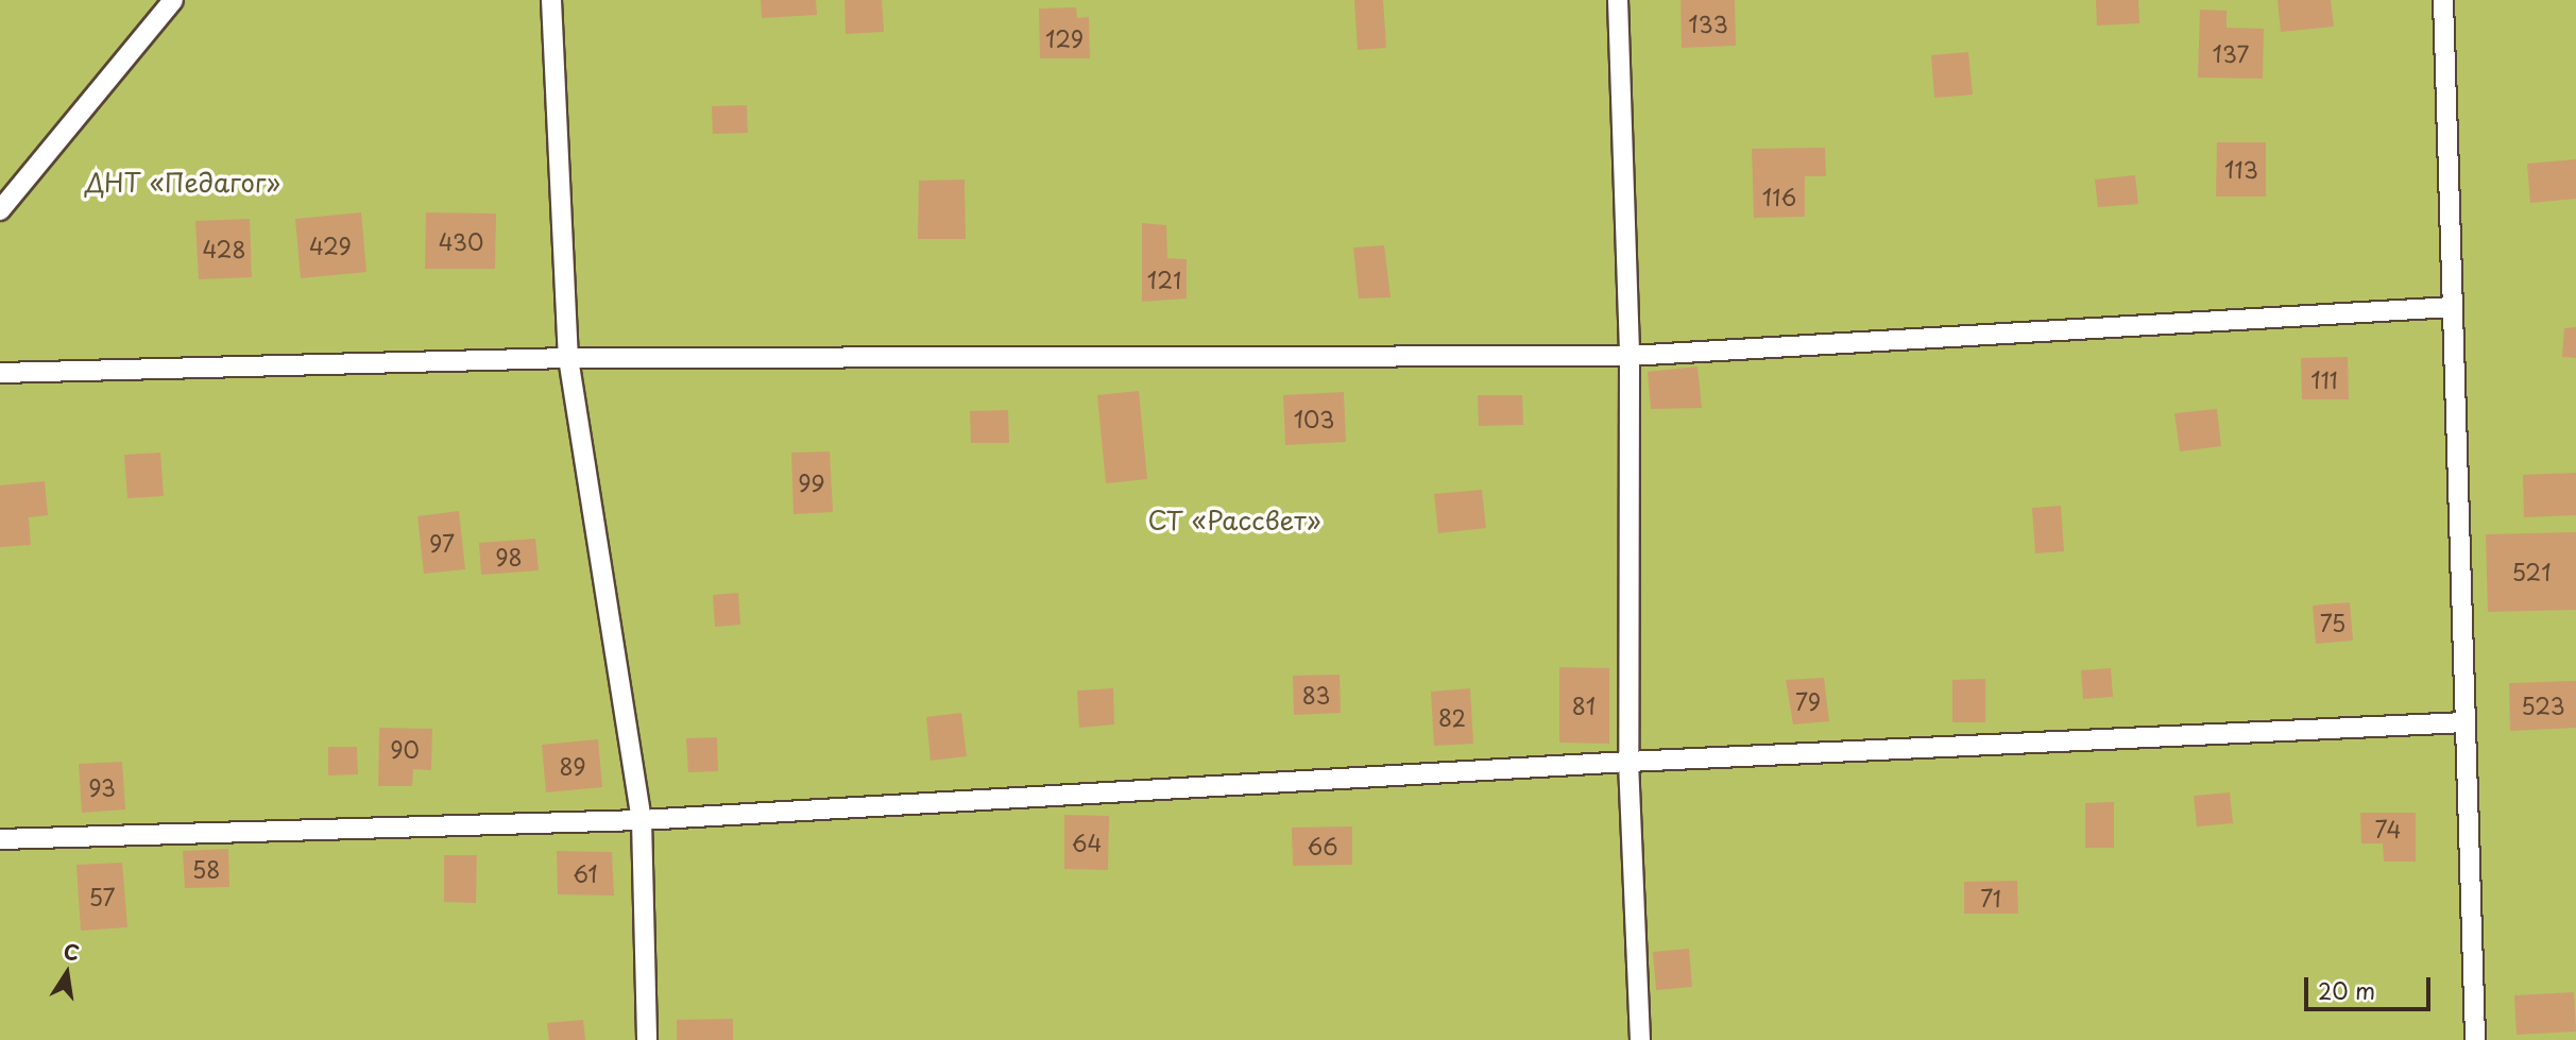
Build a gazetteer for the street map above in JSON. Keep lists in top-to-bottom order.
{
  "parks": ["ДНТ «Педагог»", "СТ «Рассвет»"],
  "house_numbers": [
    "133",
    "129",
    "137",
    "113",
    "116",
    "430",
    "429",
    "428",
    "121",
    "111",
    "103",
    "99",
    "97",
    "98",
    "521",
    "75",
    "83",
    "79",
    "81",
    "523",
    "82",
    "90",
    "89",
    "93",
    "74",
    "64",
    "66",
    "58",
    "61",
    "57",
    "71"
  ],
  "scale_bar": "20 m",
  "north": "top"
}
